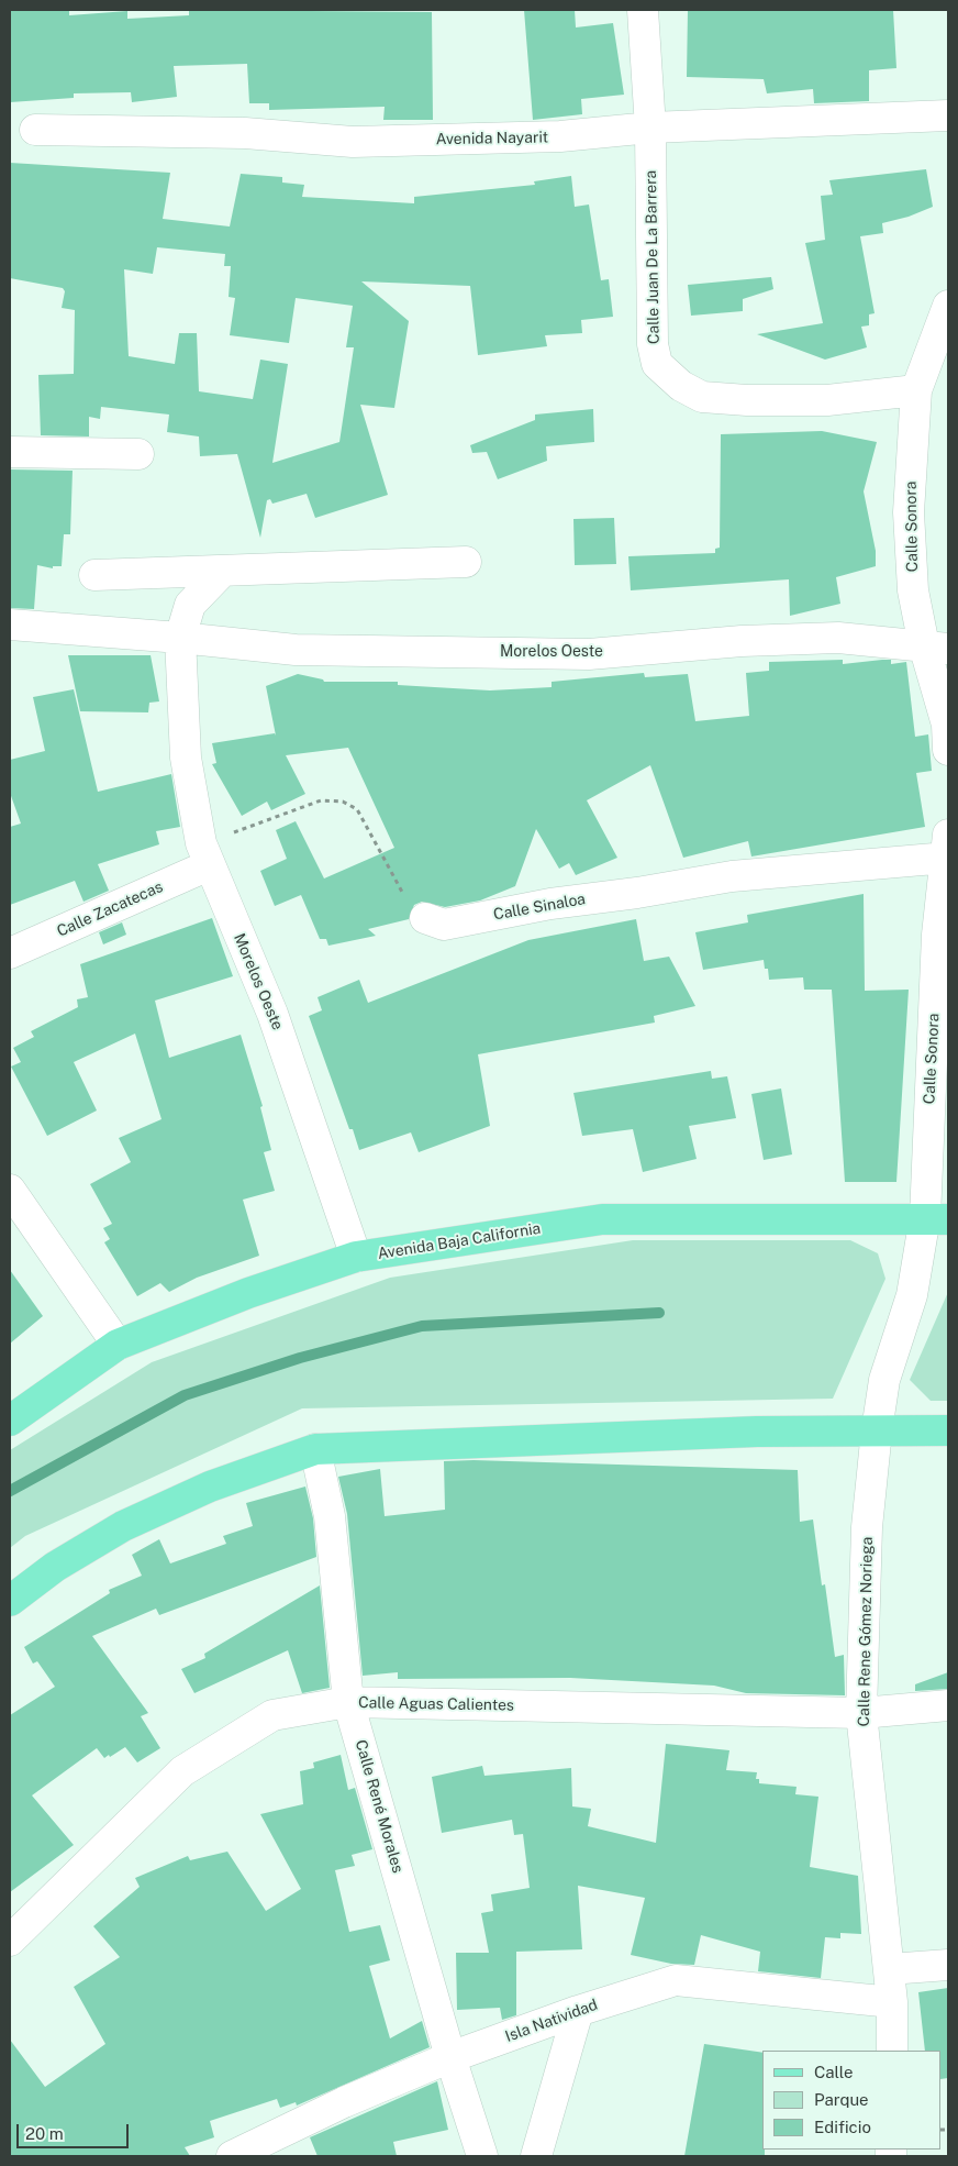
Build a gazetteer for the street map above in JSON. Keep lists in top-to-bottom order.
{
  "streets": {
    "main road": ["Avenida Baja California"],
    "street": [
      "Avenida Nayarit",
      "Calle Juan De La Barrera",
      "Calle Sonora",
      "Morelos Oeste",
      "Calle Sinaloa",
      "Calle Zacatecas",
      "Calle Rene Gómez Noriega",
      "Calle Aguas Calientes",
      "Calle René Morales",
      "Isla Natividad"
    ]
  },
  "crossings": [
    ["Avenida Nayarit", "Calle Juan De La Barrera"],
    ["Calle Juan De La Barrera", "Calle Sonora"],
    ["Calle Sonora", "Morelos Oeste"],
    ["Calle Sonora", "Calle Sinaloa"],
    ["Calle Sonora", "Avenida Baja California"],
    ["Calle Sonora", "Calle Rene Gómez Noriega"],
    ["Morelos Oeste", "Calle Zacatecas"],
    ["Morelos Oeste", "Avenida Baja California"],
    ["Avenida Baja California", "Calle Rene Gómez Noriega"],
    ["Calle Rene Gómez Noriega", "Calle Aguas Calientes"],
    ["Calle Rene Gómez Noriega", "Isla Natividad"],
    ["Calle Aguas Calientes", "Calle René Morales"],
    ["Calle René Morales", "Isla Natividad"]
  ],
  "legend": ["Calle", "Parque", "Edificio"],
  "scale_bar": "20 m"
}
